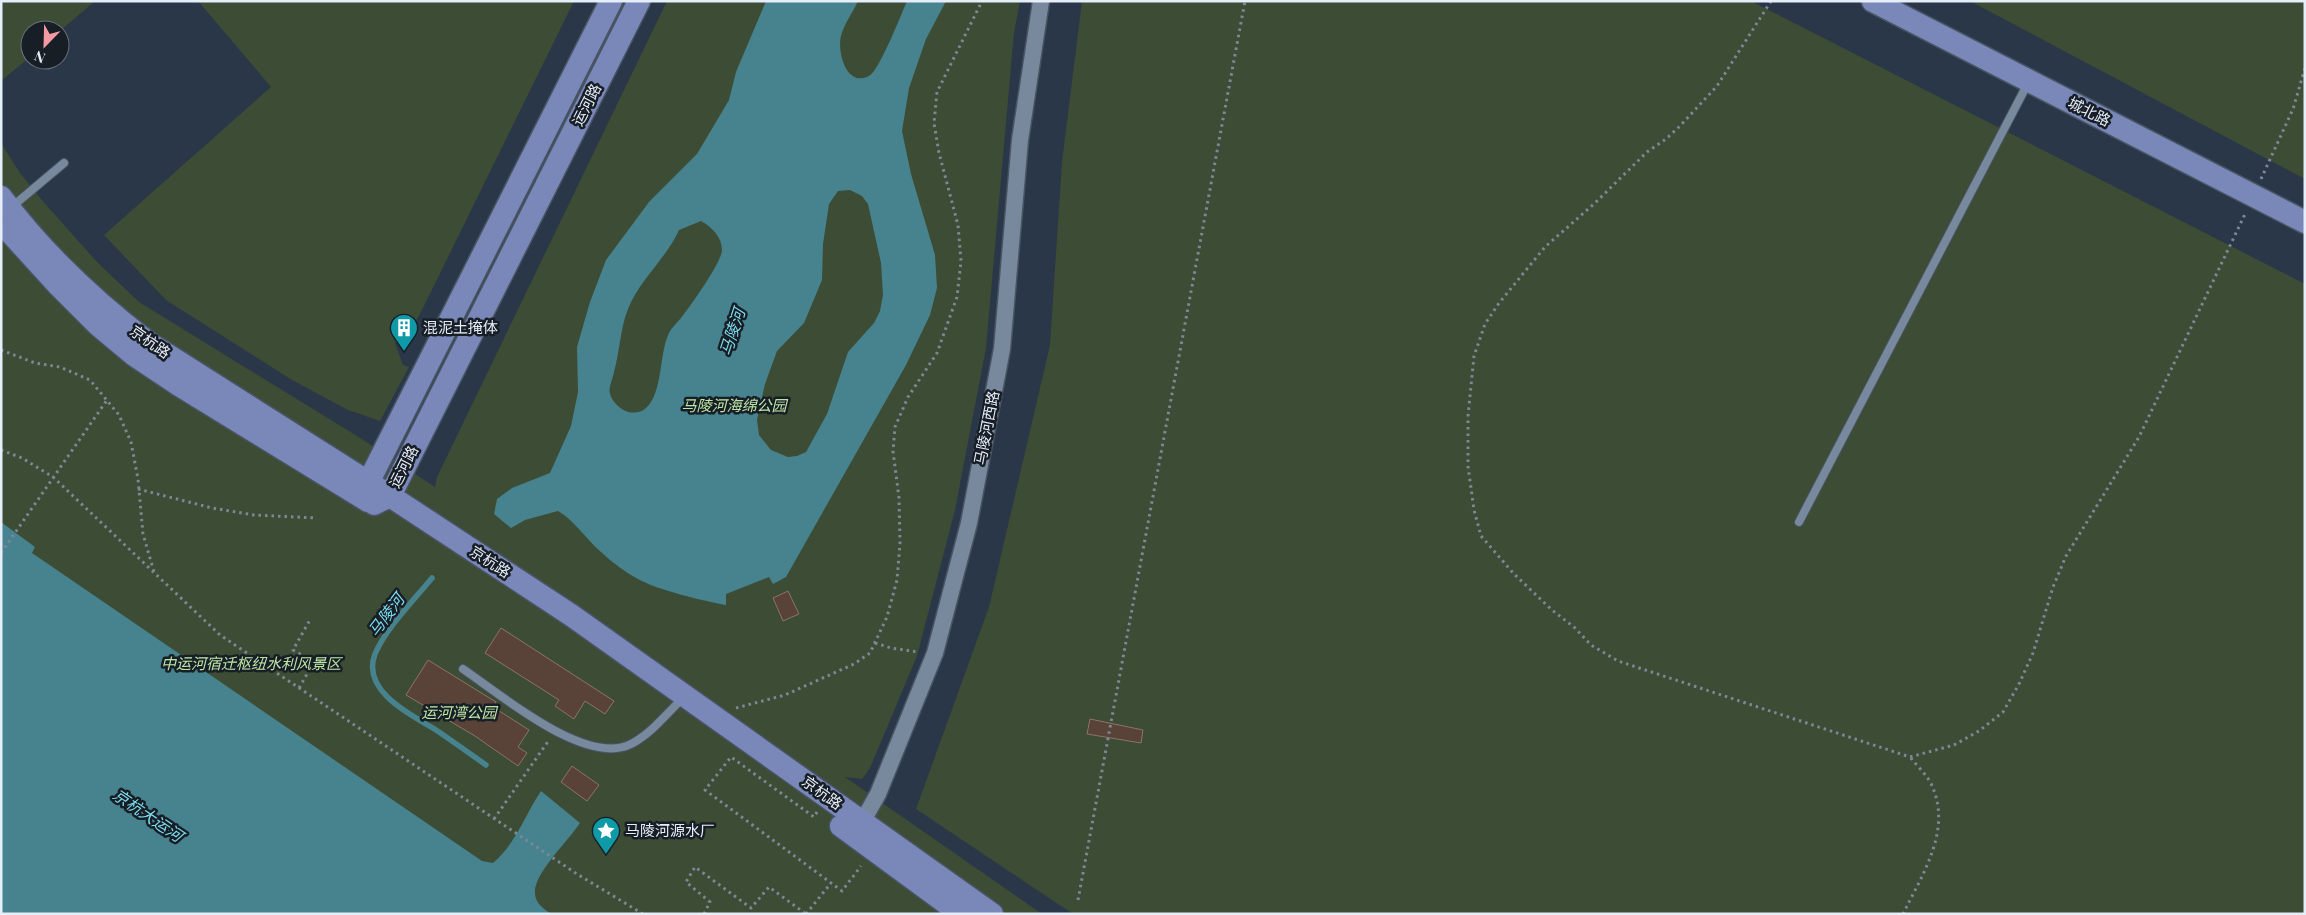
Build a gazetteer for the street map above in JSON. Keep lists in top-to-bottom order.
{
  "streets": {
    "street": [
      "运河路",
      "城北路",
      "京杭路",
      "马陵河西路"
    ]
  },
  "crossings": [
    ["运河路", "京杭路"],
    ["京杭路", "马陵河西路"]
  ],
  "water": ["马陵河", "京杭大运河"],
  "parks": ["马陵河海绵公园", "中运河宿迁枢纽水利风景区", "运河湾公园"],
  "places": {
    "building": ["混泥土掩体"],
    "place": ["马陵河源水厂"]
  },
  "north": "bottom left"
}
